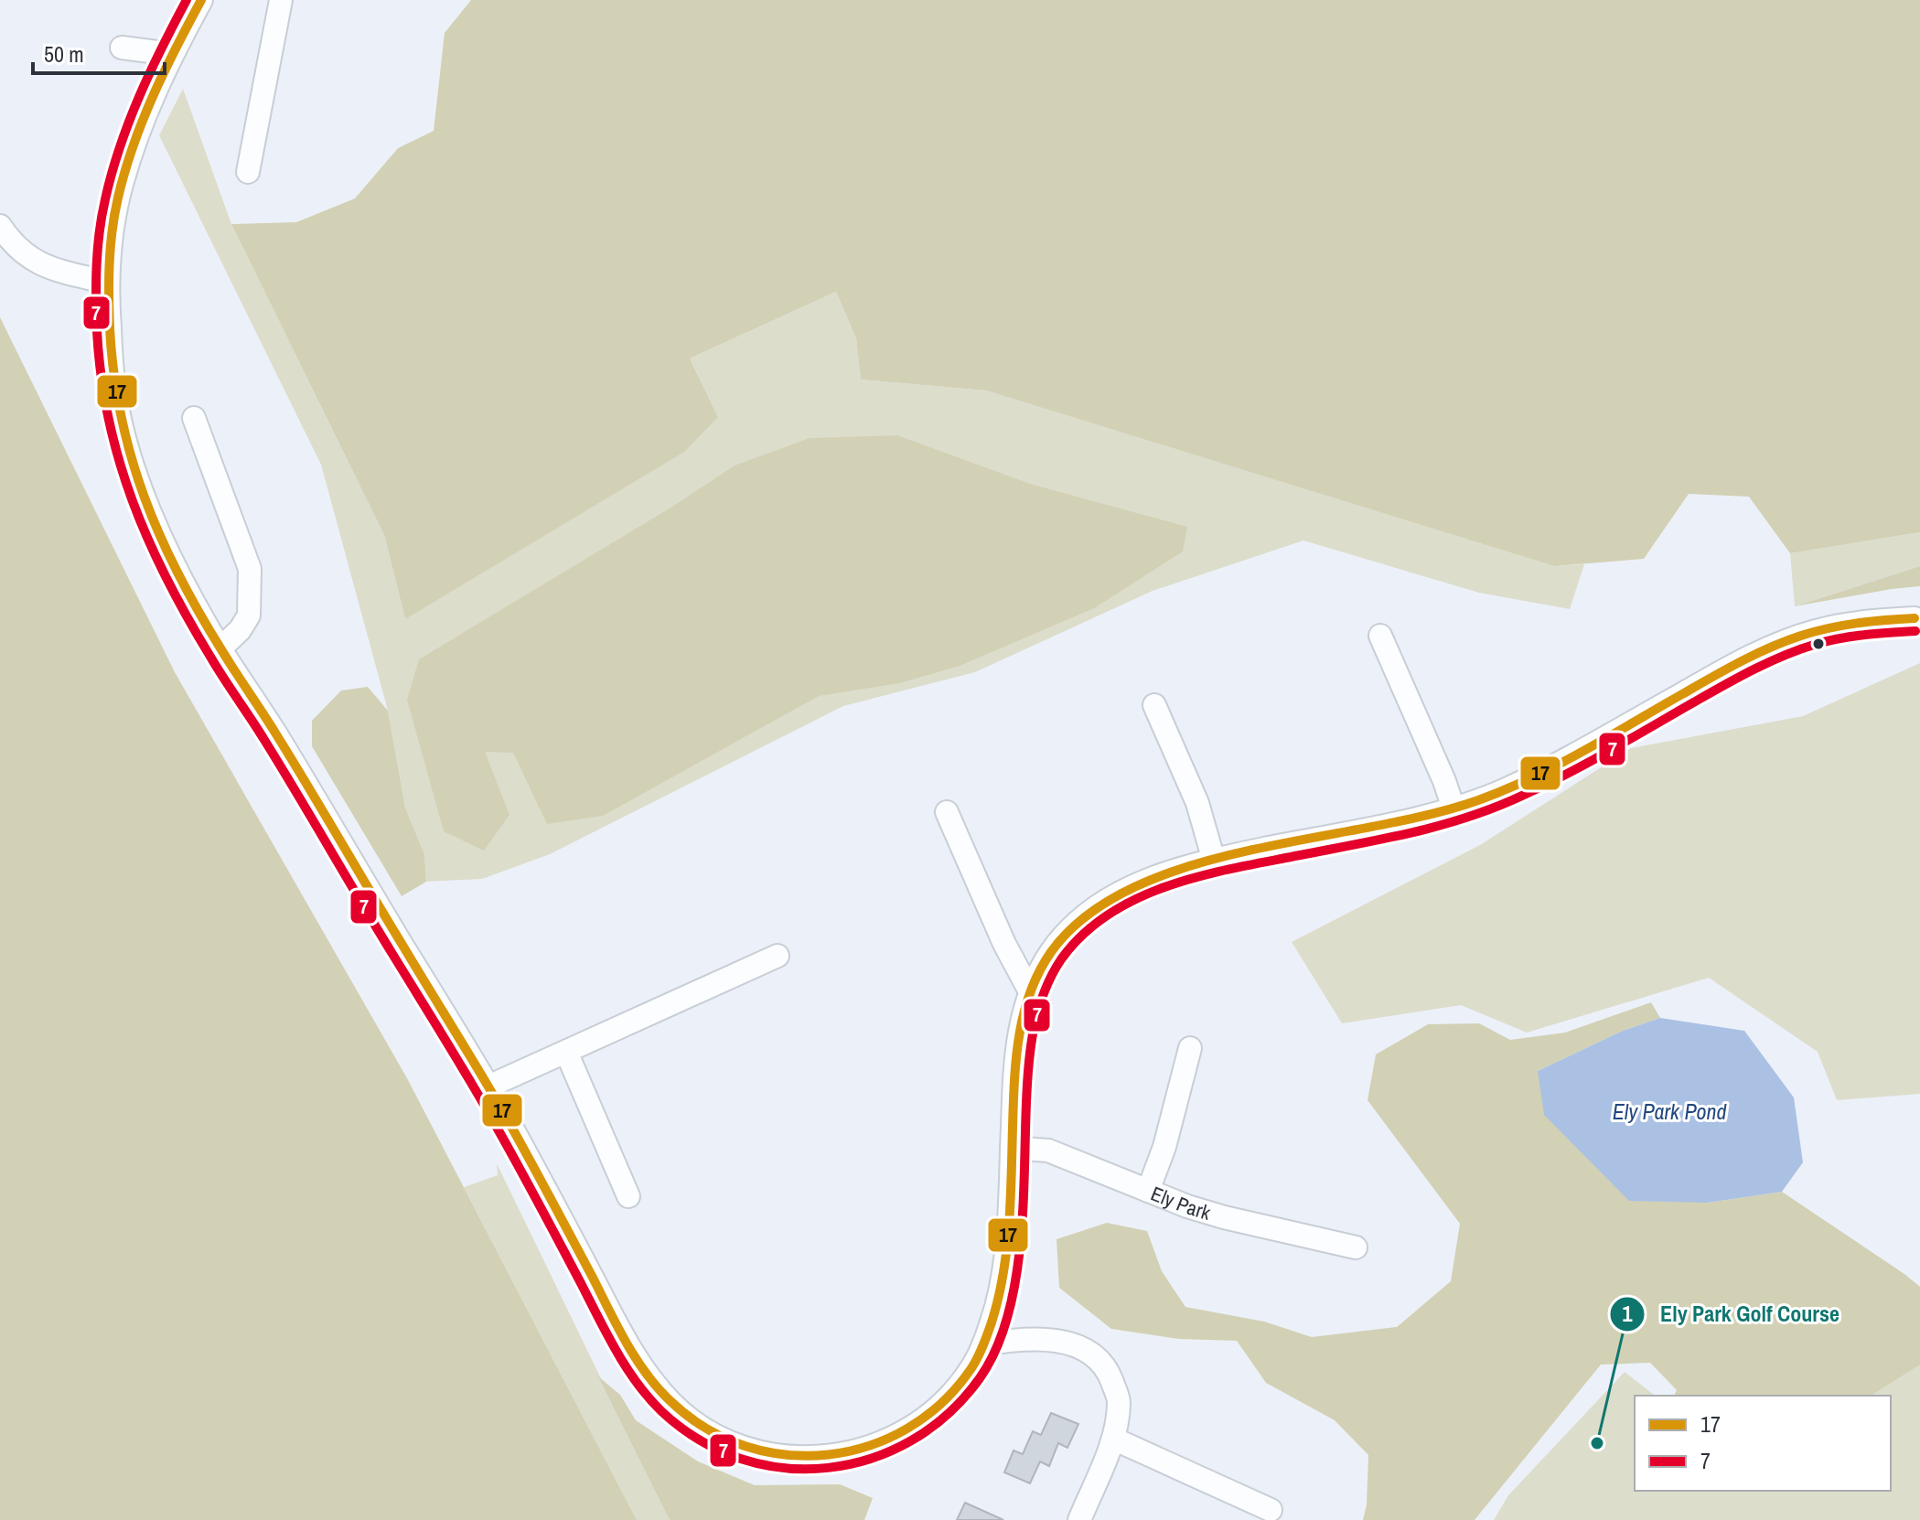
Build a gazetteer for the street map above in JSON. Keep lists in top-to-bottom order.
{
  "streets": {
    "street": ["Ely Park"]
  },
  "water": ["Ely Park Pond"],
  "places": ["Ely Park Golf Course"],
  "lines": ["transit line 17", "transit line 7"],
  "legend": ["17", "7"],
  "scale_bar": "50 m"
}
